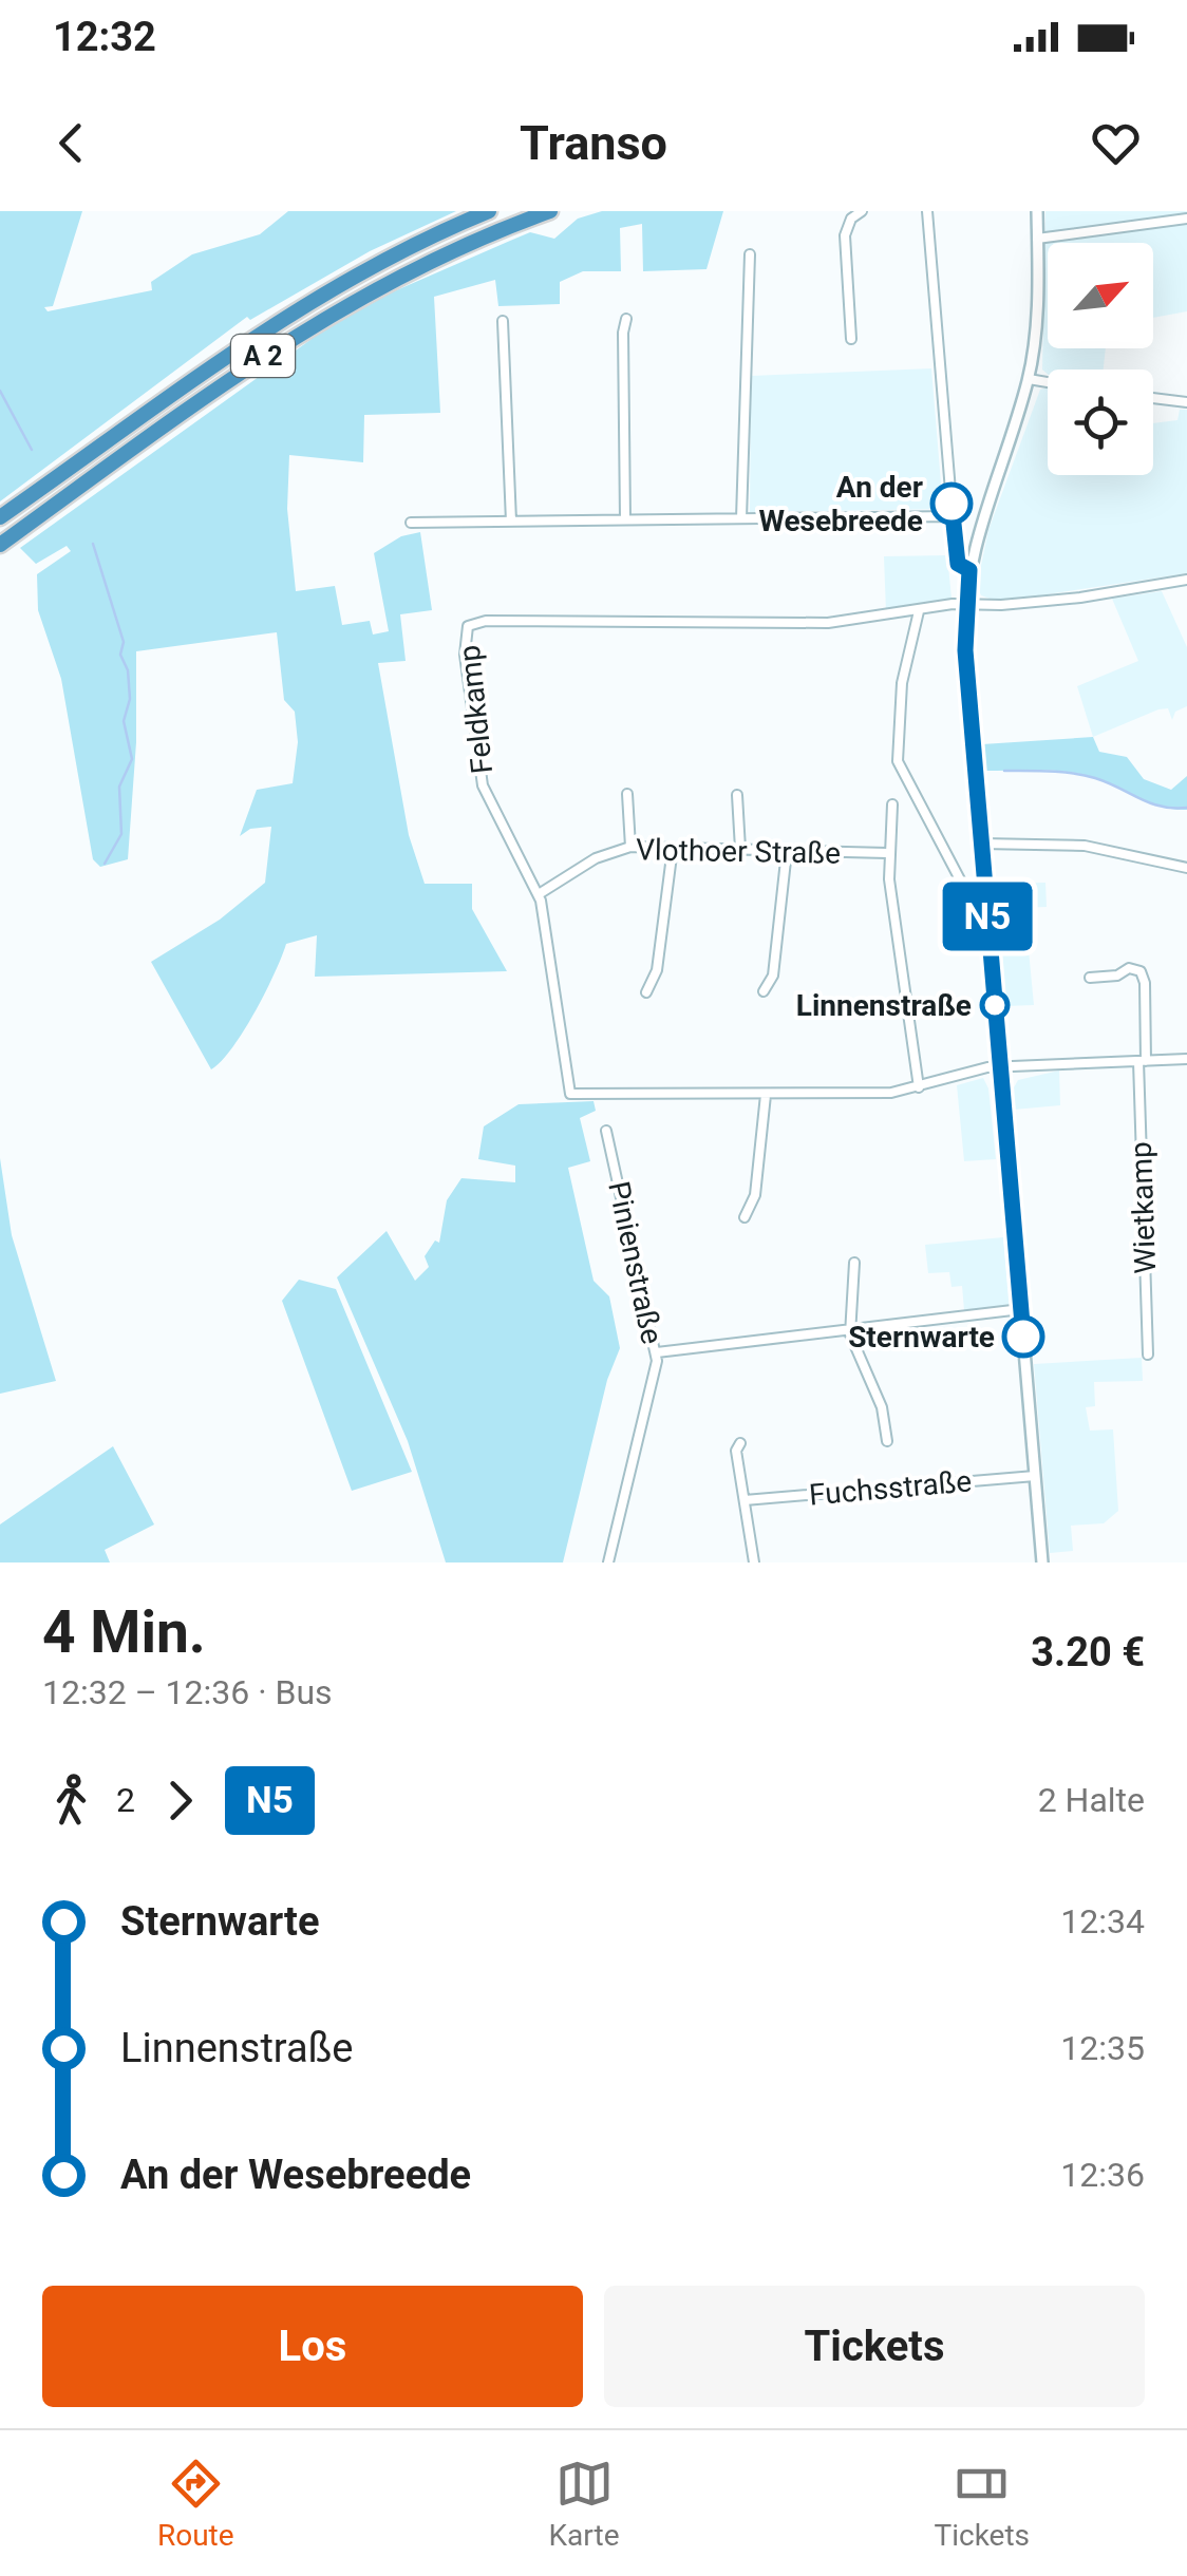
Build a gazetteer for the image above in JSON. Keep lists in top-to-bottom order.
{
  "streets": {
    "highway": ["A 2"],
    "street": [
      "Feldkamp",
      "Vlothoer Straße",
      "Wietkamp",
      "Pinienstraße",
      "Fuchsstraße"
    ]
  },
  "crossings": [
    ["Feldkamp", "Vlothoer Straße"]
  ],
  "places": ["An der Wesebreede", "Linnenstraße", "Sternwarte"],
  "lines": ["bus line N5"],
  "north": "top right",
  "page": {
    "status": "12:32",
    "header": "Transo",
    "on_map": "N5",
    "heading": ["4 Min.", "12:32 – 12:36 · Bus", "3.20 €"],
    "legs": ["2", "N5", "2 Halte"],
    "list": [
      {
        "name": "Sternwarte",
        "value": "12:34"
      },
      {
        "name": "Linnenstraße",
        "value": "12:35"
      },
      {
        "name": "An der Wesebreede",
        "value": "12:36"
      }
    ],
    "buttons": ["Los", "Tickets"],
    "tabs": ["Route", "Karte", "Tickets"]
  }
}
